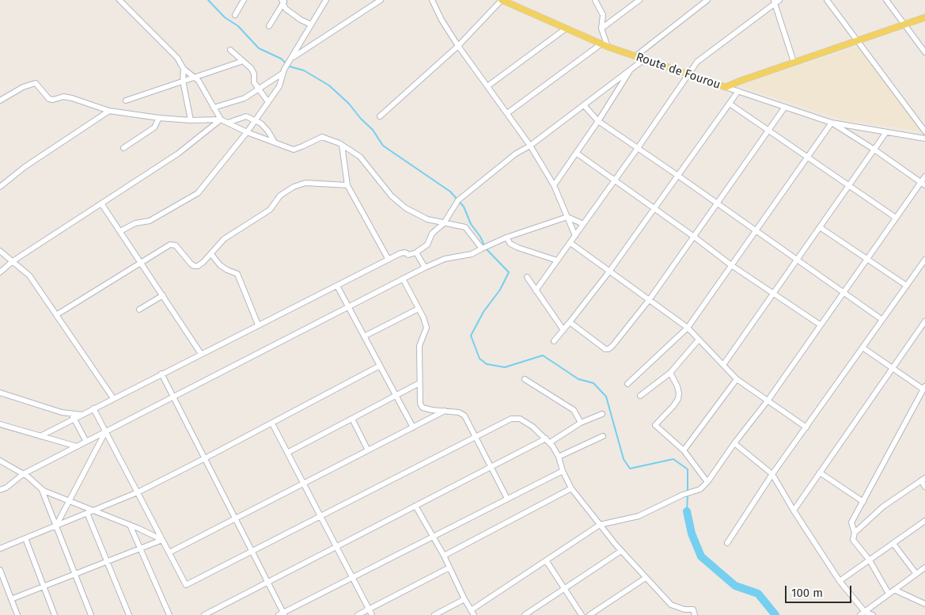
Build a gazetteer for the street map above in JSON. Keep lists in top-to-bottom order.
{
  "streets": {
    "main road": ["Route de Fourou"]
  },
  "scale_bar": "100 m"
}
